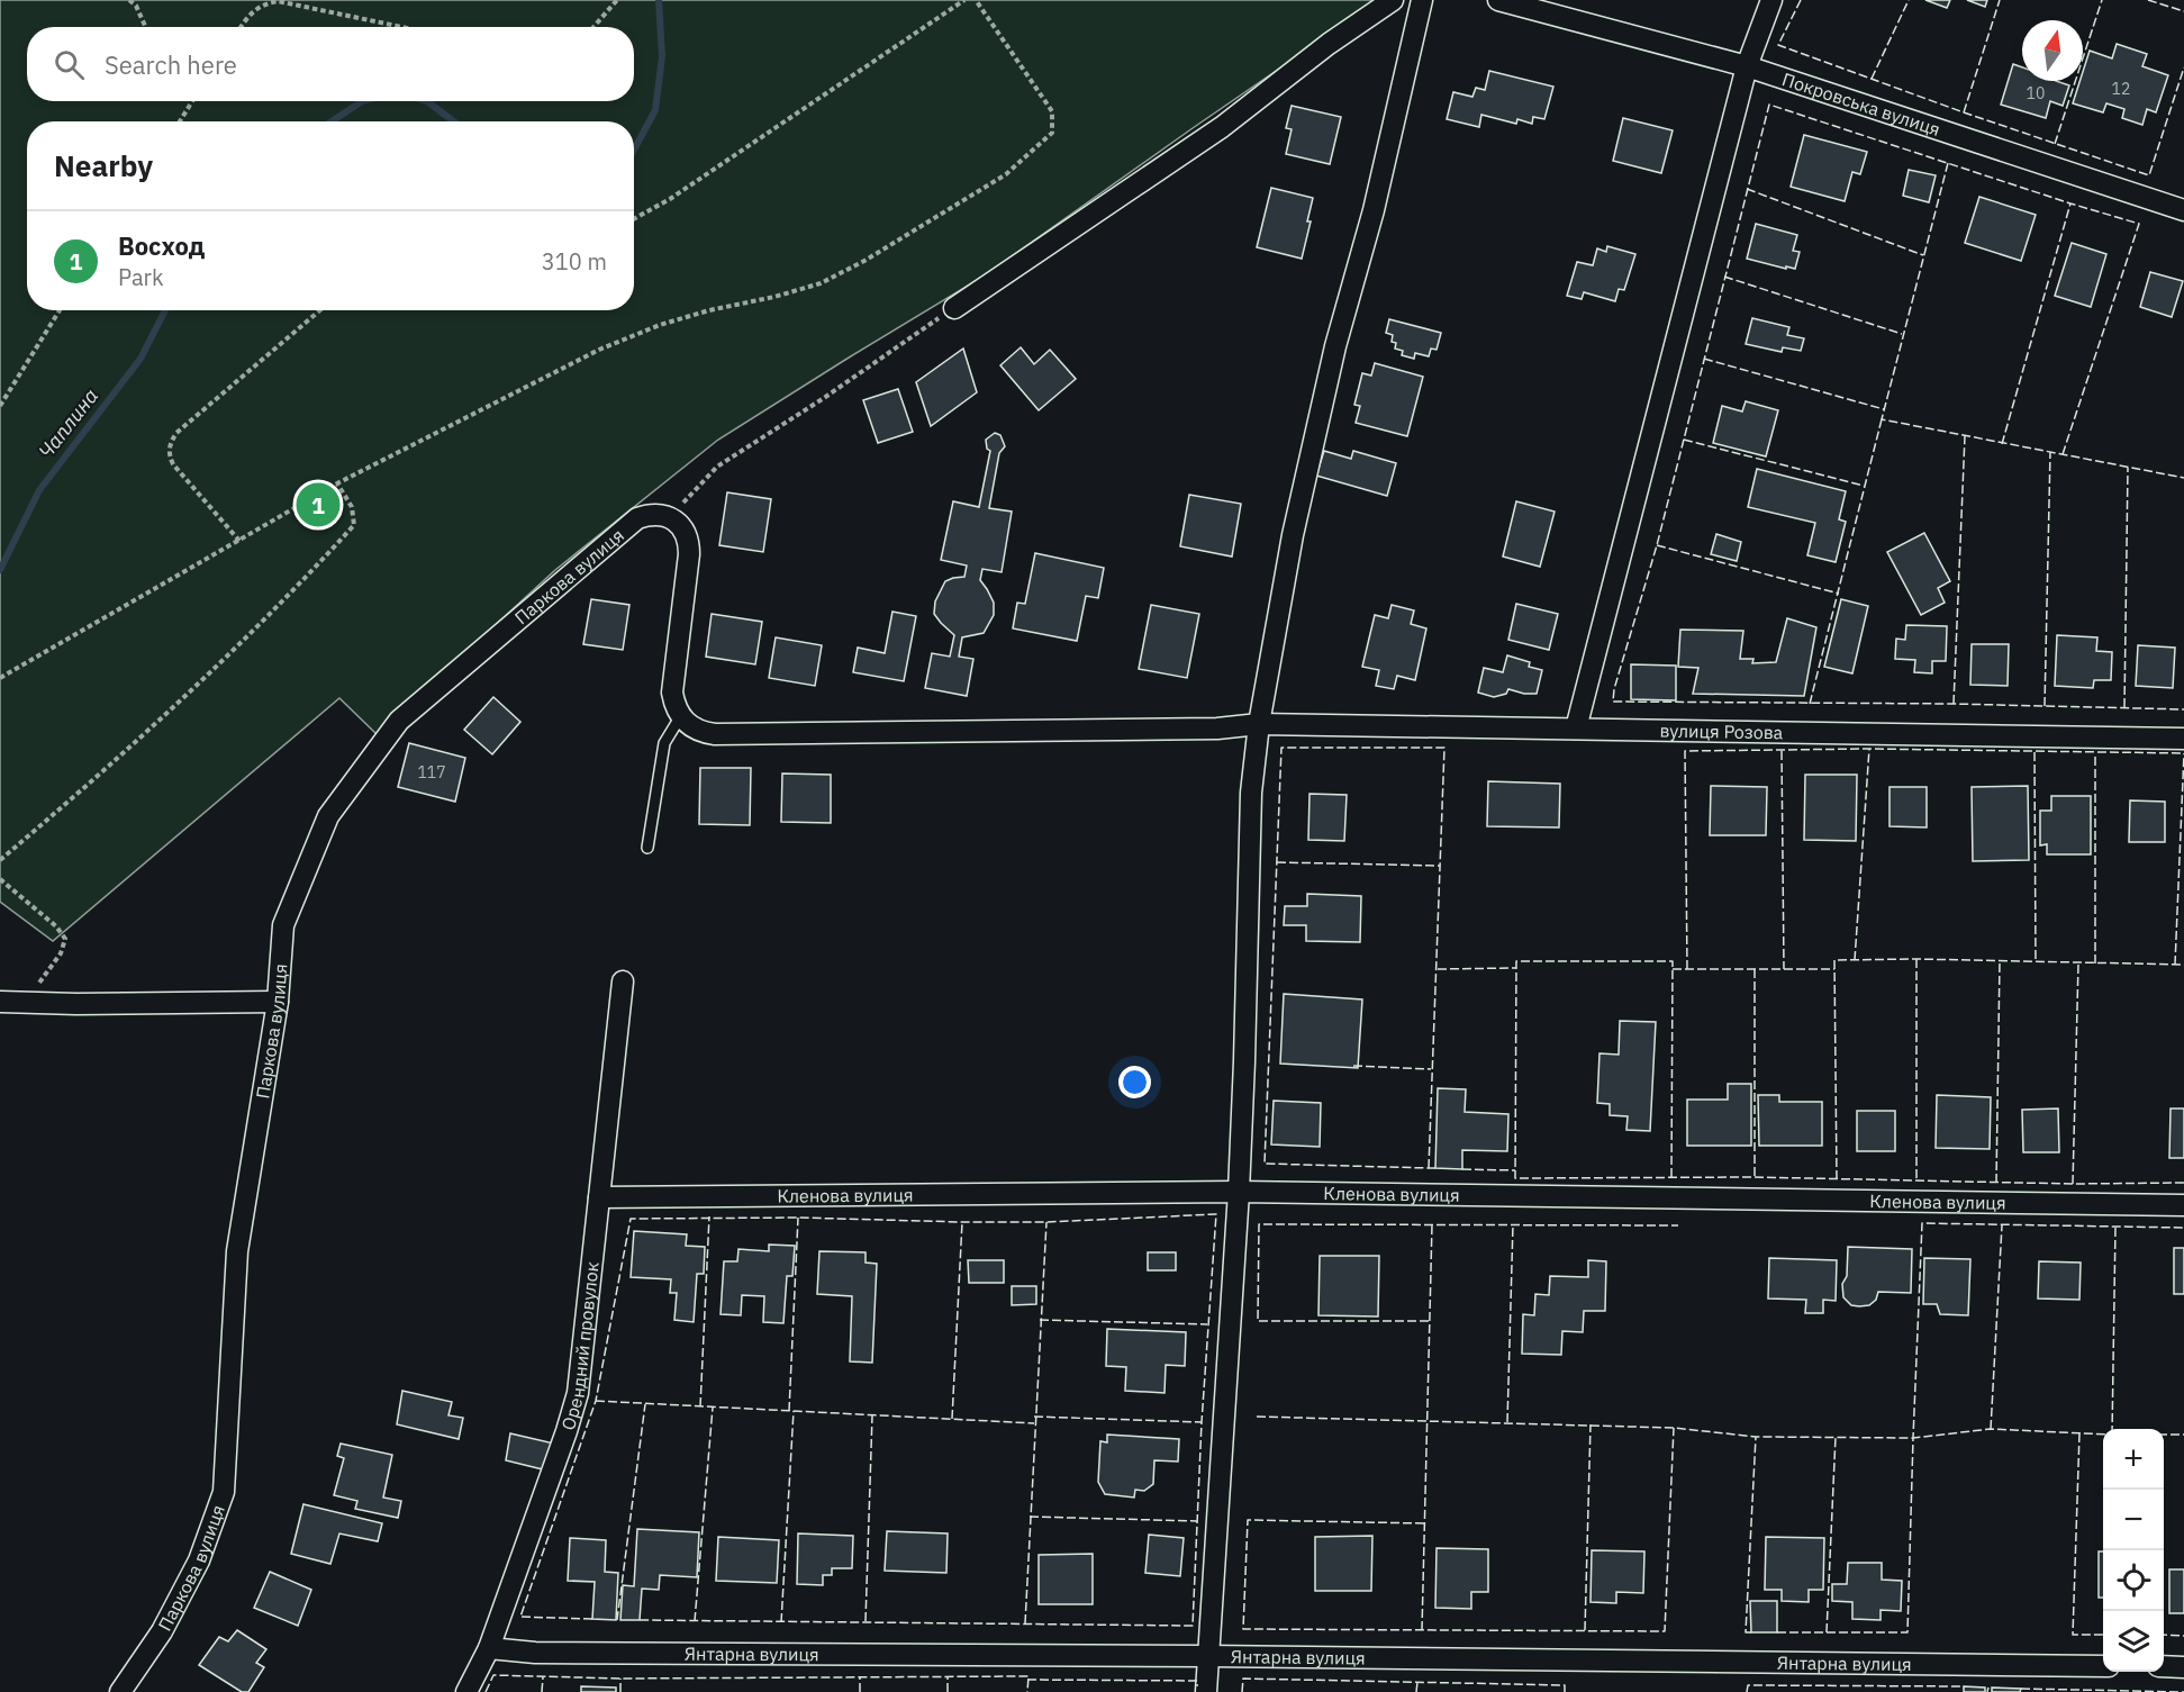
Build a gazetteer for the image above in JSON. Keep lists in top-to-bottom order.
{
  "streets": {
    "street": [
      "Покровська вулиця",
      "Паркова вулиця",
      "вулиця Розова",
      "Кленова вулиця",
      "Орендний провулок",
      "Янтарна вулиця"
    ]
  },
  "crossings": [
    ["Кленова вулиця", "Орендний провулок"],
    ["Орендний провулок", "Янтарна вулиця"]
  ],
  "water": ["Чаплина"],
  "house_numbers": ["12", "10", "117"],
  "north": "top",
  "page": {
    "search": "Search here",
    "heading": "Nearby",
    "list": [
      {
        "mark": "1",
        "name": "Восход",
        "note": "Park",
        "value": "310 m"
      }
    ],
    "pins": "1",
    "map_buttons": ["+", "−"]
  }
}
